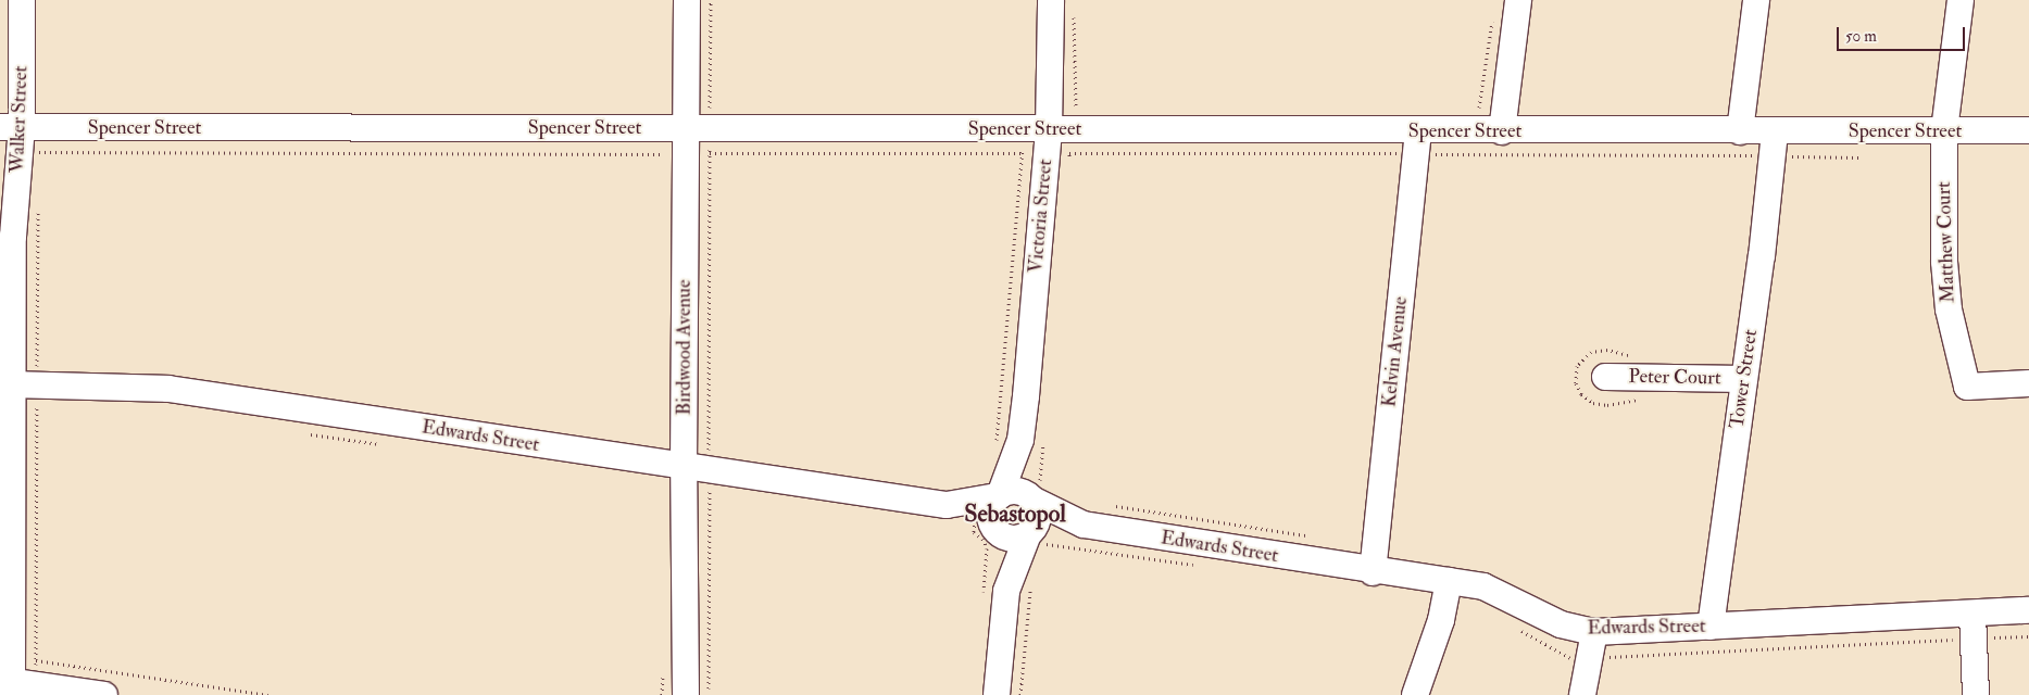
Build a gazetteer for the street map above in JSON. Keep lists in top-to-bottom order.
{
  "streets": {
    "street": [
      "Walker Street",
      "Spencer Street",
      "Victoria Street",
      "Matthew Court",
      "Birdwood Avenue",
      "Kelvin Avenue",
      "Peter Court",
      "Tower Street",
      "Edwards Street"
    ]
  },
  "crossings": [
    ["Walker Street", "Spencer Street"],
    ["Walker Street", "Edwards Street"],
    ["Spencer Street", "Victoria Street"],
    ["Spencer Street", "Matthew Court"],
    ["Spencer Street", "Birdwood Avenue"],
    ["Spencer Street", "Kelvin Avenue"],
    ["Spencer Street", "Tower Street"],
    ["Victoria Street", "Edwards Street"],
    ["Birdwood Avenue", "Edwards Street"],
    ["Kelvin Avenue", "Edwards Street"],
    ["Peter Court", "Tower Street"],
    ["Tower Street", "Edwards Street"]
  ],
  "districts": ["Sebastopol"],
  "scale_bar": "50 m"
}
